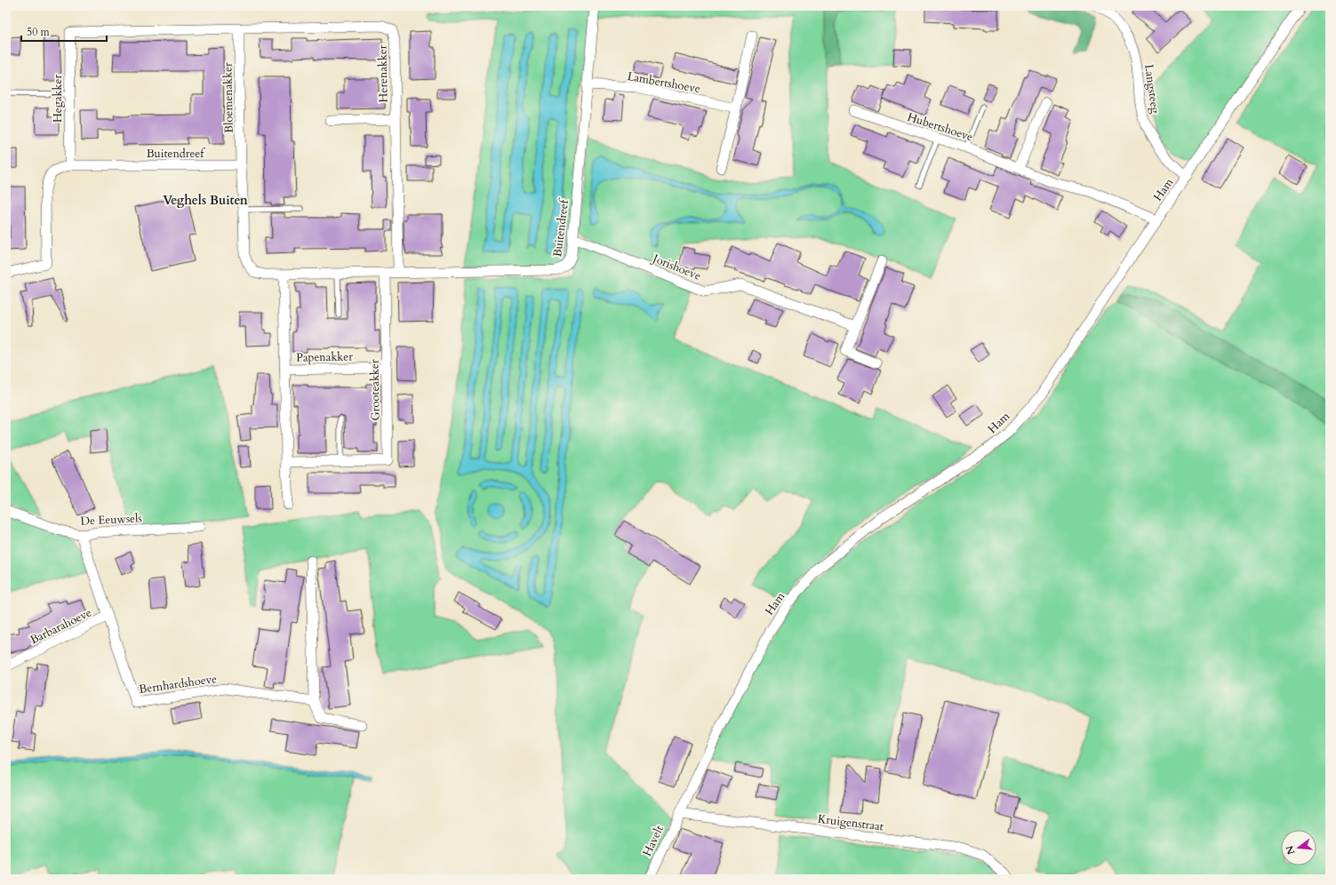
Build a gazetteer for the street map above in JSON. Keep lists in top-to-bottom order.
{
  "streets": {
    "street": [
      "Herenakker",
      "Lambertshoeve",
      "Langsteeg",
      "Bloemenakker",
      "Hegakker",
      "Hubertshoeve",
      "Buitendreef",
      "Ham",
      "Jorishoeve",
      "Papenakker",
      "Grooteakker",
      "De Eeuwsels",
      "Barbarahoeve",
      "Bernhardshoeve",
      "Kruigenstraat",
      "Havelt"
    ]
  },
  "crossings": [
    ["Herenakker", "Bloemenakker"],
    ["Herenakker", "Hegakker"],
    ["Herenakker", "Buitendreef"],
    ["Lambertshoeve", "Buitendreef"],
    ["Langsteeg", "Ham"],
    ["Bloemenakker", "Buitendreef"],
    ["Hegakker", "Buitendreef"],
    ["Hubertshoeve", "Ham"],
    ["Buitendreef", "Jorishoeve"],
    ["Buitendreef", "Grooteakker"],
    ["Ham", "Kruigenstraat"],
    ["Ham", "Havelt"],
    ["Papenakker", "Grooteakker"],
    ["De Eeuwsels", "Bernhardshoeve"],
    ["Barbarahoeve", "Bernhardshoeve"],
    ["Kruigenstraat", "Havelt"]
  ],
  "districts": ["Veghels Buiten"],
  "scale_bar": "50 m",
  "north": "left"
}
